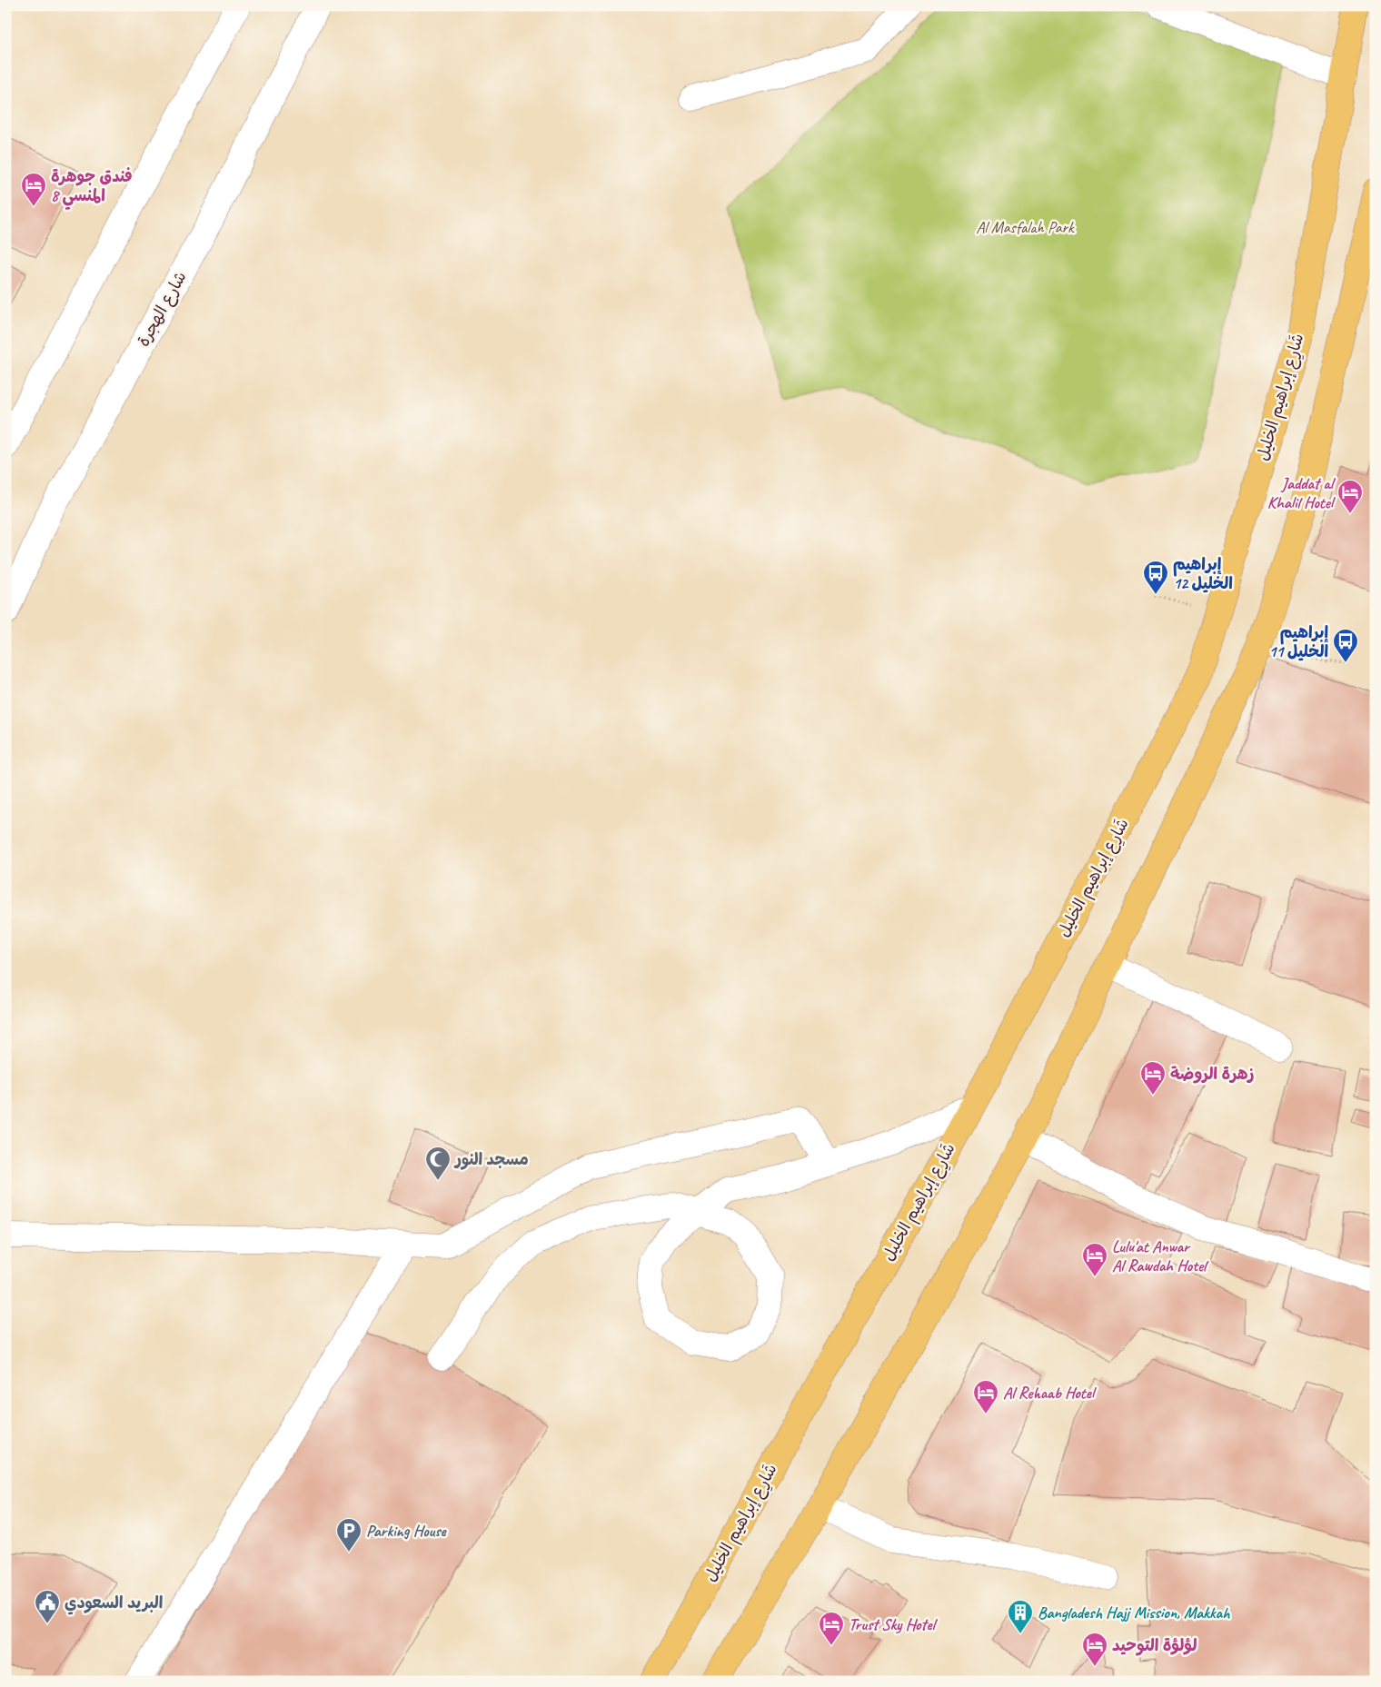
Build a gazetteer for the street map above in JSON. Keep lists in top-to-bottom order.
{
  "streets": {
    "main road": ["شَارِع إبراهيم الخليل"],
    "street": ["شارع الهجرة"]
  },
  "parks": ["Al Masfalah Park"],
  "places": {
    "hotel": [
      "فندق جوهرة المنسي 8",
      "Jaddat al Khalil Hotel",
      "زهرة الروضة",
      "Lulu'at Anwar Al Rawdah Hotel",
      "Al Rehaab Hotel",
      "Trust Sky Hotel",
      "لؤلؤة التوحيد"
    ],
    "bus stop": ["إبراهيم الخليل 12", "إبراهيم الخليل 11"],
    "mosque": ["مسجد النور"],
    "parking": ["Parking House"],
    "public building": ["البريد السعودي"],
    "building": ["Bangladesh Hajj Mission, Makkah"]
  }
}
